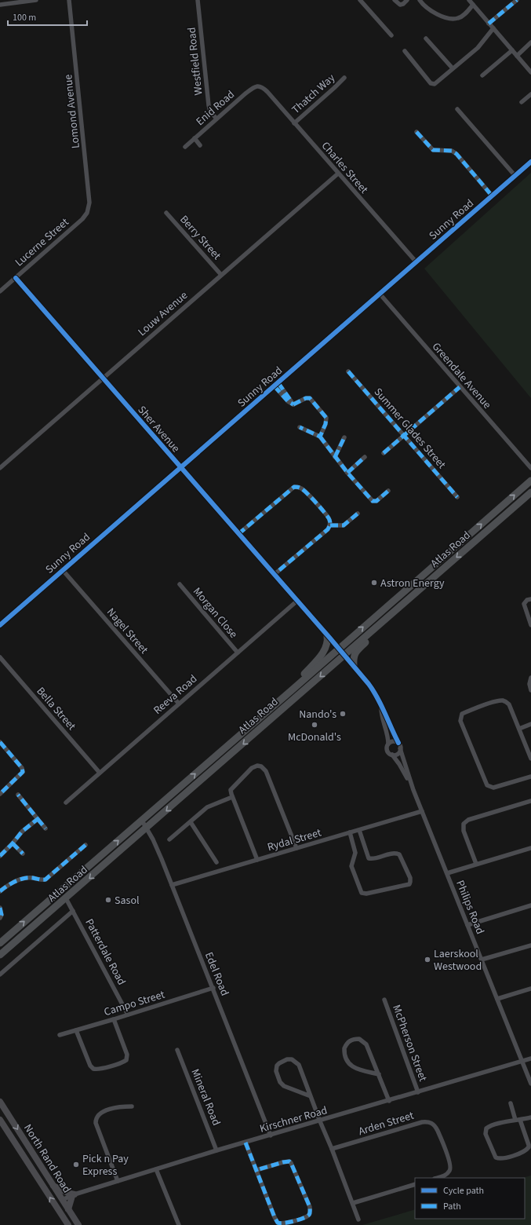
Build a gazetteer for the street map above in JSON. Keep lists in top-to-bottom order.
{
  "streets": {
    "main road": ["Atlas Road", "North Rand Road"],
    "street": [
      "Westfield Road",
      "Thatch Way",
      "Enid Road",
      "Lomond Avenue",
      "Charles Street",
      "Sunny Road",
      "Berry Street",
      "Lucerne Street",
      "Louw Avenue",
      "Greendale Avenue",
      "Summer Glades Street",
      "Sher Avenue",
      "Morgan Close",
      "Nagel Street",
      "Reeva Road",
      "Bella Street",
      "Rydal Street",
      "Philips Road",
      "Patterdale Road",
      "Edel Road",
      "Campo Street",
      "McPherson Street",
      "Mineral Road",
      "Kirschner Road",
      "Arden Street"
    ]
  },
  "crossings": [
    ["Westfield Road", "Enid Road"],
    ["Thatch Way", "Charles Street"],
    ["Enid Road", "Charles Street"],
    ["Lomond Avenue", "Lucerne Street"],
    ["Charles Street", "Sunny Road"],
    ["Charles Street", "Louw Avenue"],
    ["Sunny Road", "Greendale Avenue"],
    ["Sunny Road", "Sher Avenue"],
    ["Sunny Road", "Nagel Street"],
    ["Berry Street", "Louw Avenue"],
    ["Lucerne Street", "Sher Avenue"],
    ["Louw Avenue", "Sher Avenue"],
    ["Sher Avenue", "Atlas Road"],
    ["Sher Avenue", "Reeva Road"],
    ["Atlas Road", "Patterdale Road"],
    ["Atlas Road", "Edel Road"],
    ["Morgan Close", "Reeva Road"],
    ["Nagel Street", "Reeva Road"],
    ["Reeva Road", "Bella Street"],
    ["Rydal Street", "Philips Road"],
    ["Rydal Street", "Edel Road"],
    ["Philips Road", "Kirschner Road"],
    ["Patterdale Road", "Campo Street"],
    ["Edel Road", "Campo Street"],
    ["Edel Road", "Kirschner Road"],
    ["McPherson Street", "Kirschner Road"],
    ["Mineral Road", "Kirschner Road"],
    ["Kirschner Road", "North Rand Road"]
  ],
  "places": [
    "Astron Energy",
    "Nando's",
    "McDonald's",
    "Sasol",
    "Laerskool Westwood",
    "Pick n Pay Express"
  ],
  "legend": ["Cycle path", "Path"],
  "scale_bar": "100 m"
}
